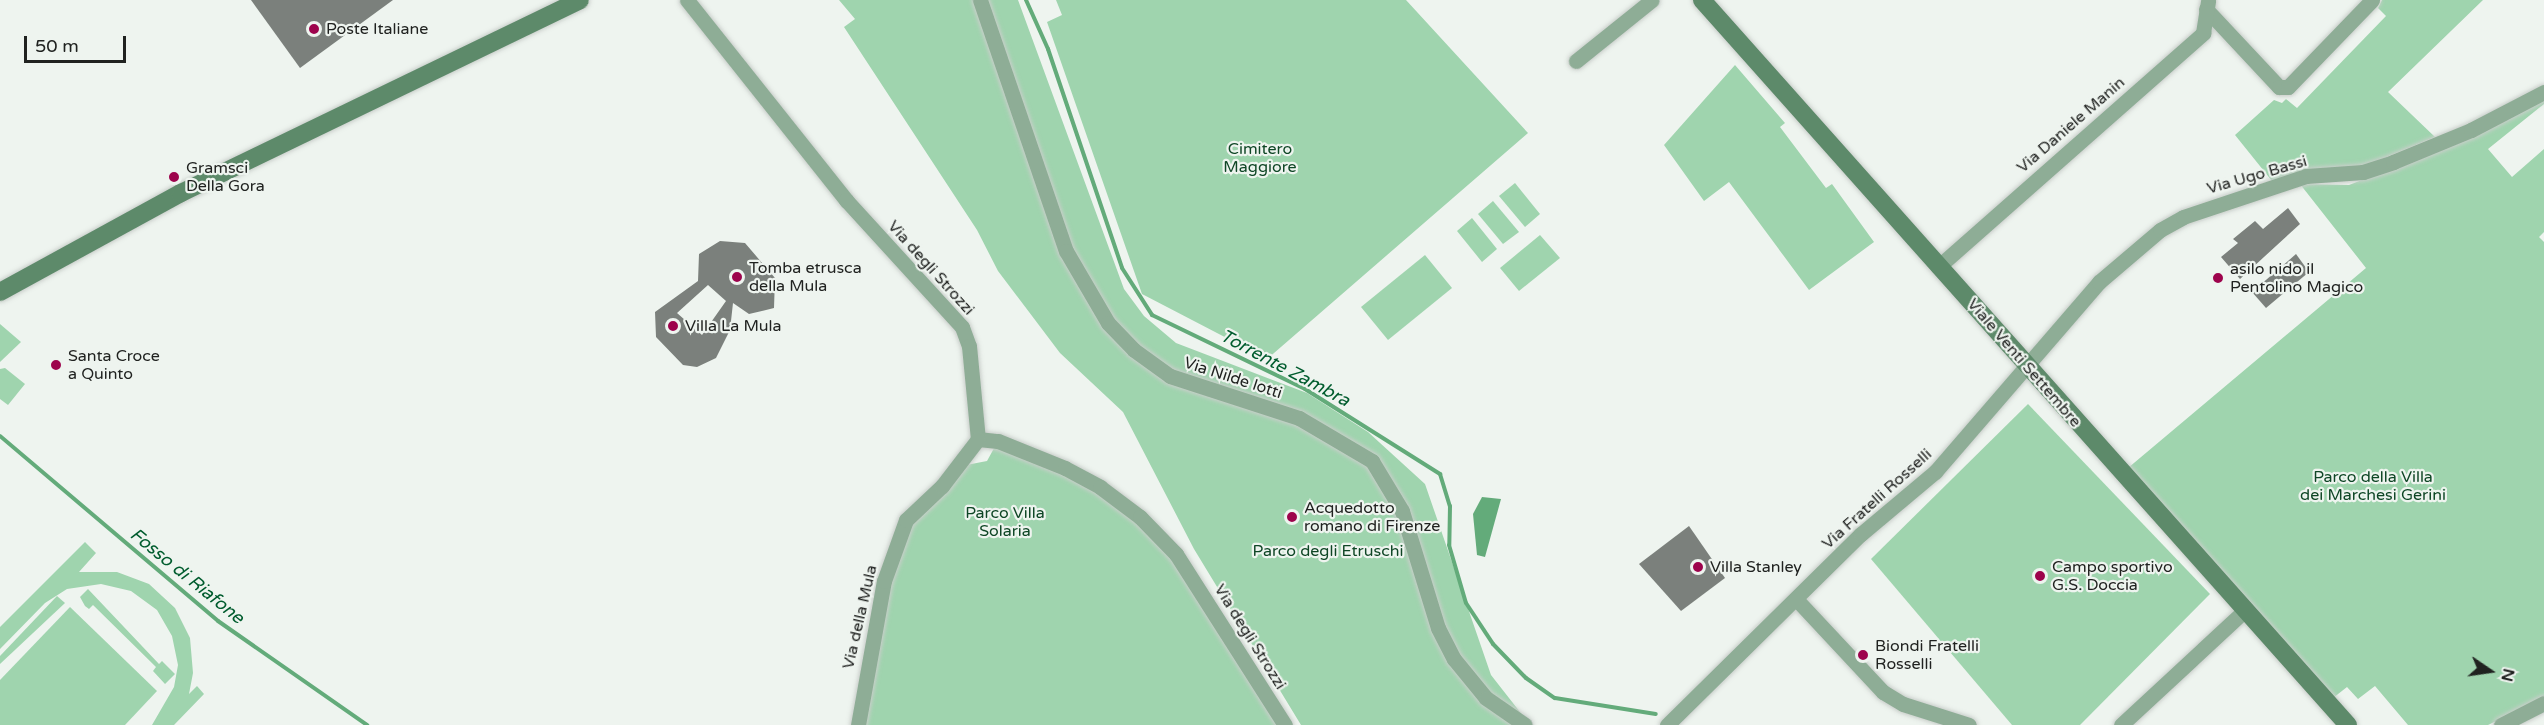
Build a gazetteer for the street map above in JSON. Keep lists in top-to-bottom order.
{
  "streets": {
    "street": [
      "Via Daniele Manin",
      "Via Ugo Bassi",
      "Via degli Strozzi",
      "Viale Venti Settembre",
      "Via Nilde Iotti",
      "Via Fratelli Rosselli",
      "Via della Mula"
    ]
  },
  "crossings": [
    ["Via Daniele Manin", "Viale Venti Settembre"],
    ["Via Ugo Bassi", "Viale Venti Settembre"],
    ["Via Ugo Bassi", "Via Fratelli Rosselli"],
    ["Via degli Strozzi", "Via della Mula"],
    ["Viale Venti Settembre", "Via Fratelli Rosselli"]
  ],
  "water": ["Torrente Zambra", "Fosso di Riafone"],
  "parks": [
    "Cimitero Maggiore",
    "Parco della Villa dei Marchesi Gerini",
    "Parco Villa Solaria",
    "Parco degli Etruschi"
  ],
  "places": [
    "Poste Italiane",
    "Gramsci Della Gora",
    "Tomba etrusca della Mula",
    "asilo nido il Pentolino Magico",
    "Villa La Mula",
    "Santa Croce a Quinto",
    "Acquedotto romano di Firenze",
    "Villa Stanley",
    "Campo sportivo G.S. Doccia",
    "Biondi Fratelli Rosselli"
  ],
  "scale_bar": "50 m",
  "north": "right"
}
